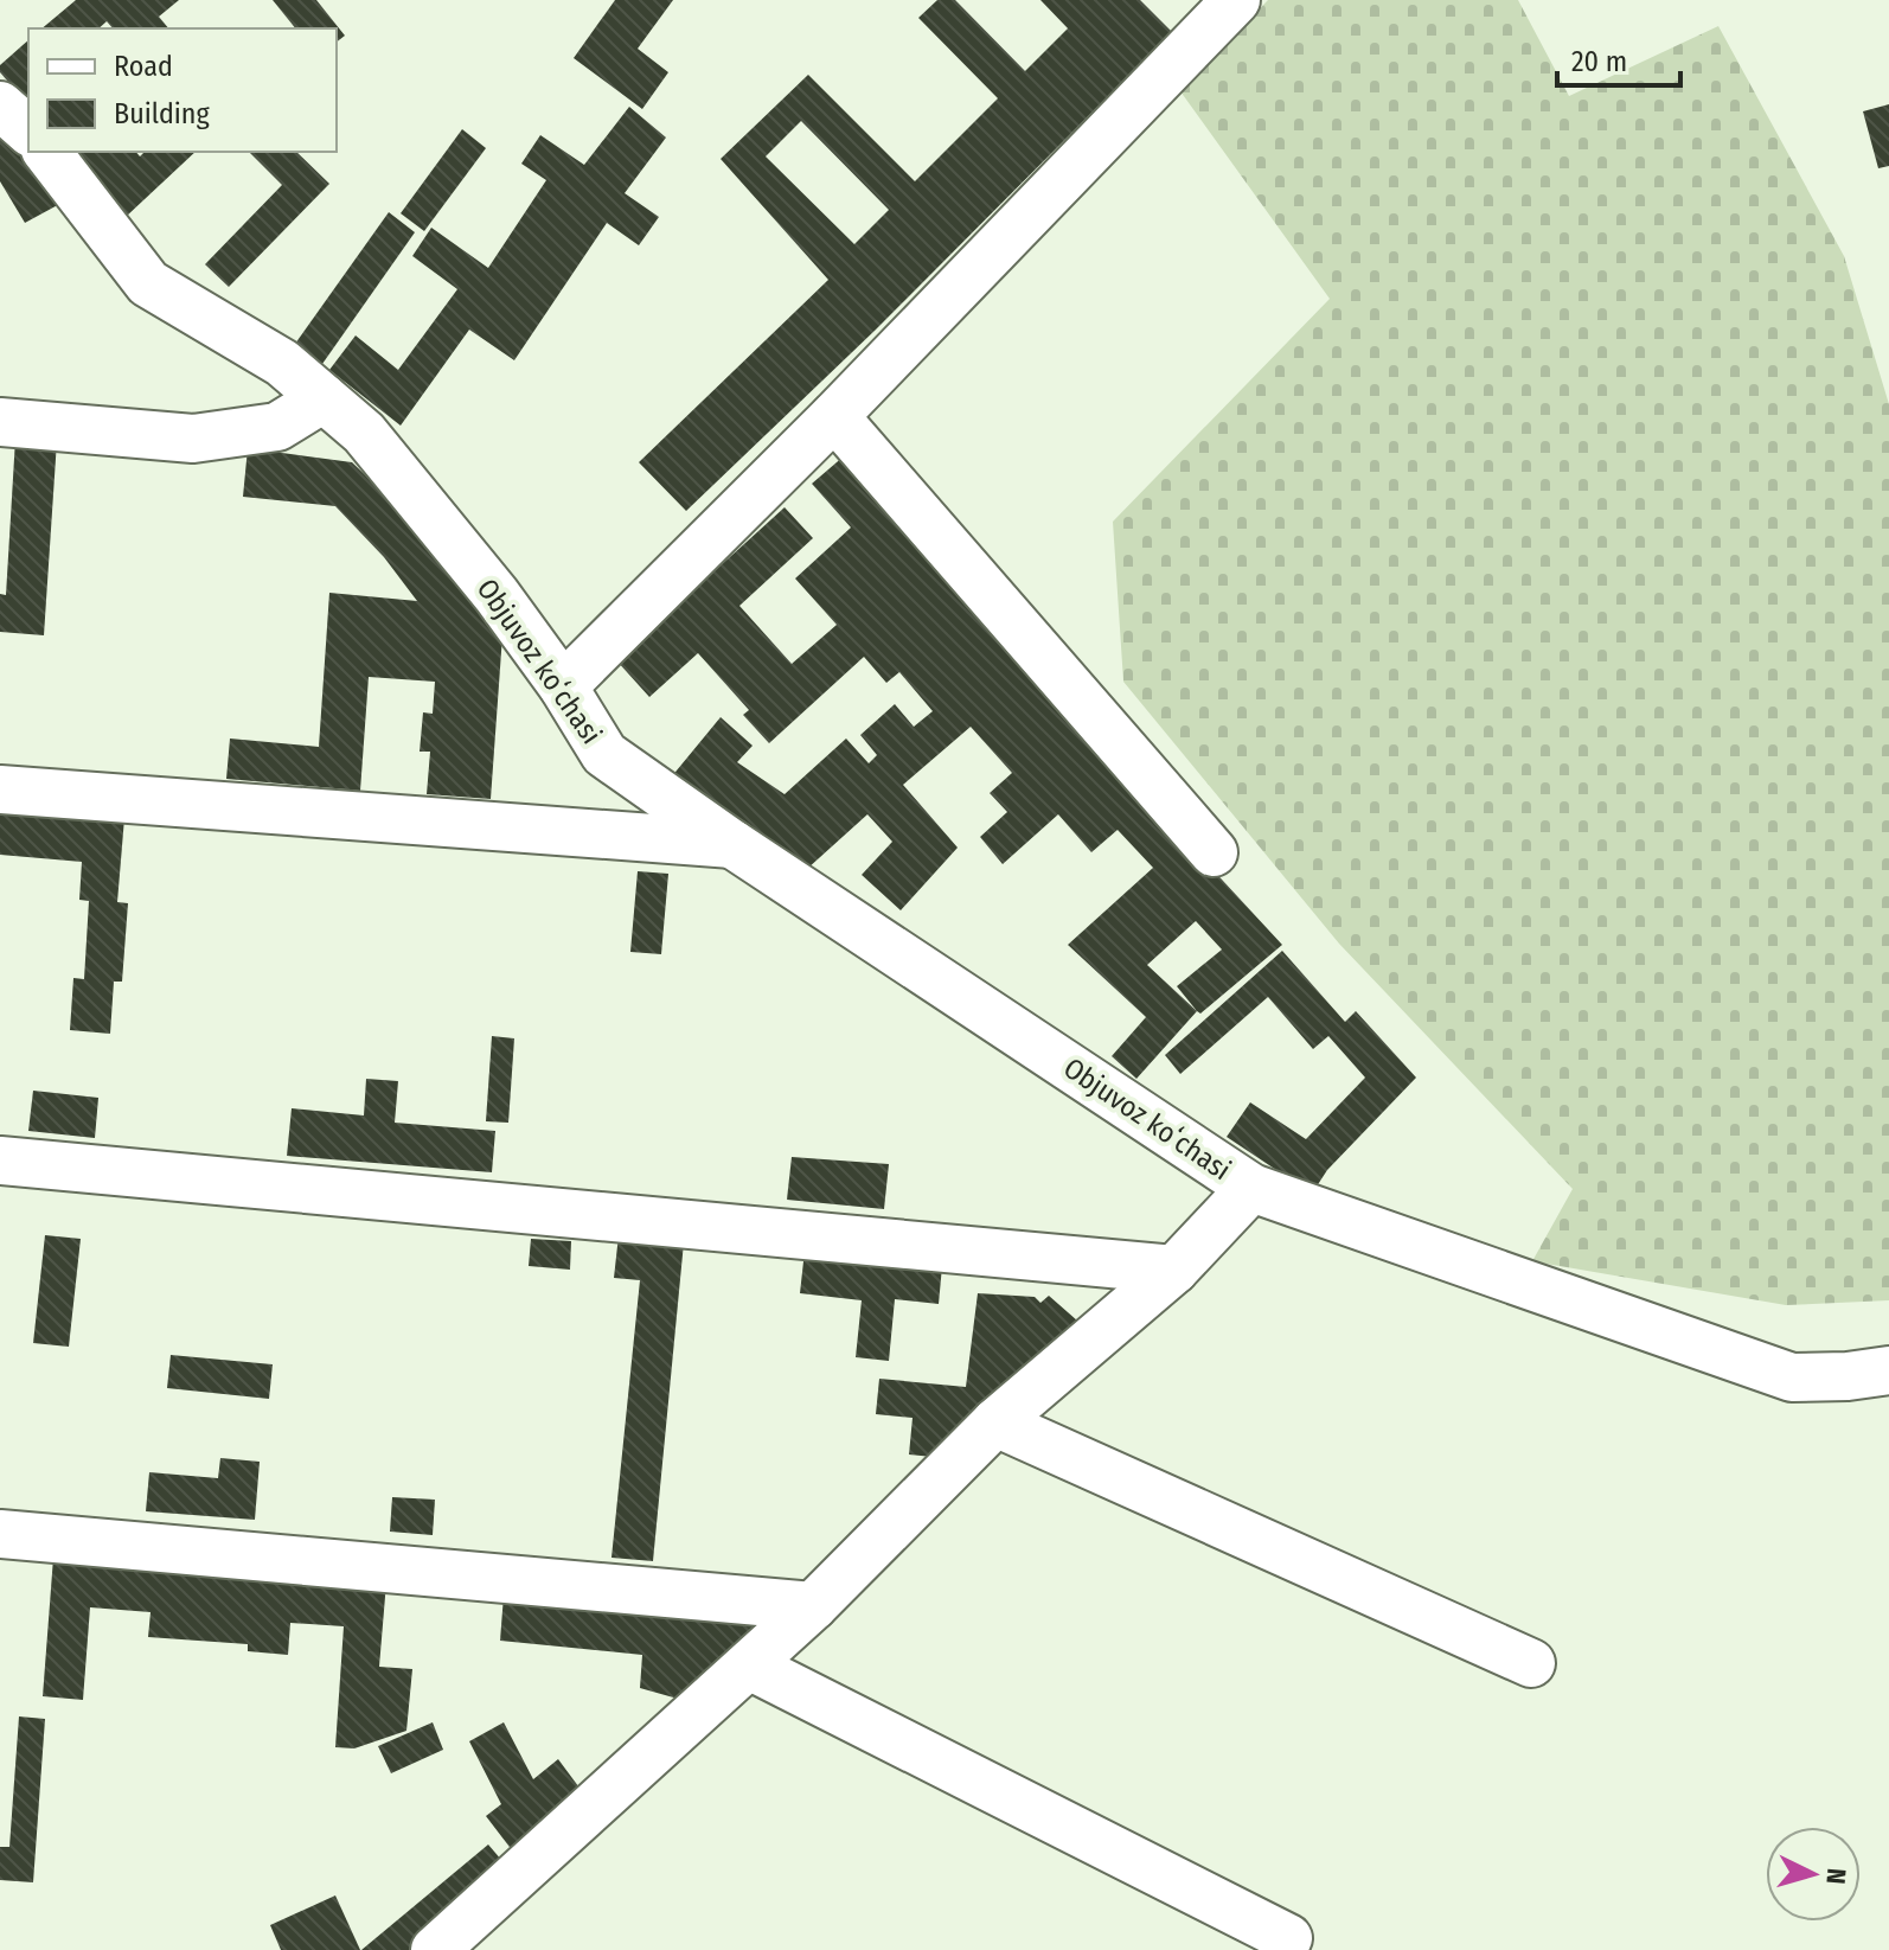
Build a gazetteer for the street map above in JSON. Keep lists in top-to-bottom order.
{
  "streets": {
    "street": ["Objuvoz koʻchasi"]
  },
  "legend": ["Road", "Building"],
  "scale_bar": "20 m",
  "north": "right"
}
